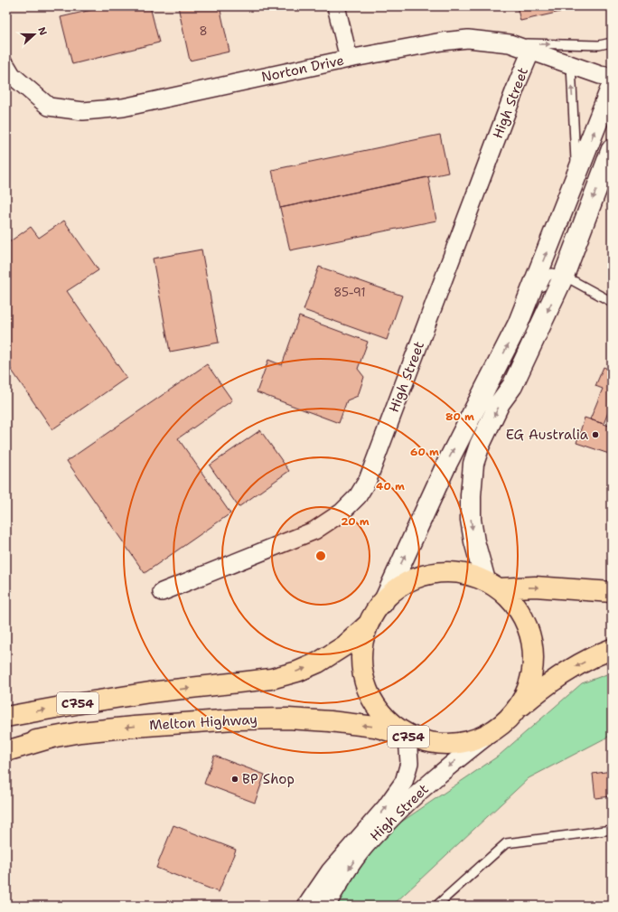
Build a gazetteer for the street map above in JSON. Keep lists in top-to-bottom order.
{
  "streets": {
    "highway": ["C754", "Melton Highway"],
    "street": ["Norton Drive", "High Street"]
  },
  "crossings": [
    ["Norton Drive", "High Street"],
    ["High Street", "Melton Highway"]
  ],
  "places": ["EG Australia", "BP Shop"],
  "house_numbers": ["8", "85-91"],
  "north": "right",
  "rings": [
    "80 m",
    "60 m",
    "40 m",
    "20 m"
  ]
}
